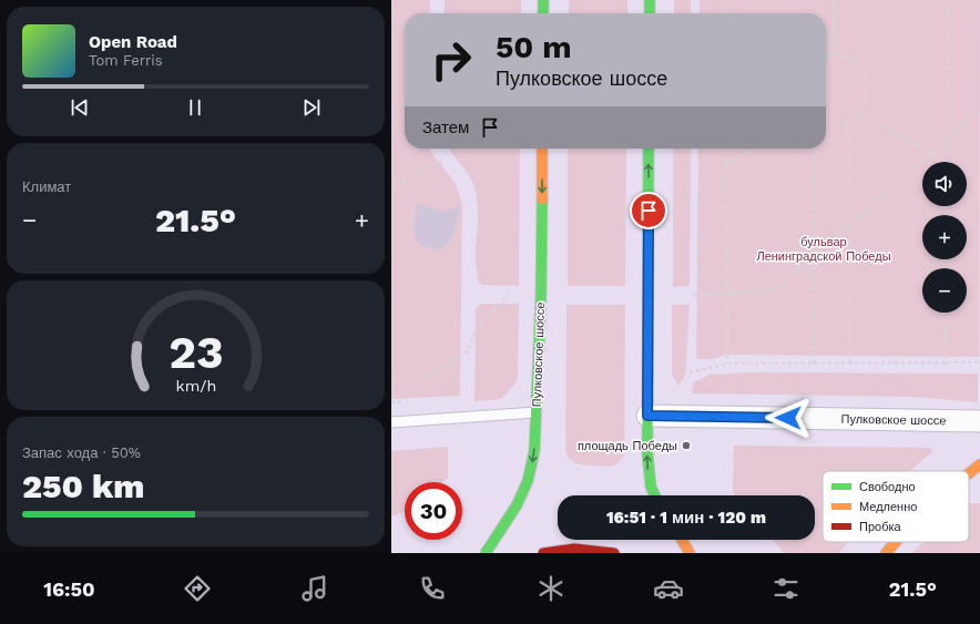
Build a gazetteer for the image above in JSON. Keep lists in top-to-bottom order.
{
  "streets": {
    "main road": ["Пулковское шоссе"]
  },
  "one_way": ["Пулковское шоссе"],
  "parks": ["бульвар Ленинградской Победы"],
  "places": ["площадь Победы"],
  "legend": ["Свободно", "Медленно", "Пробка"],
  "page": {
    "turn": ["50 m", "Пулковское шоссе"],
    "song": ["Open Road", "Tom Ferris"],
    "then": "Затем",
    "tile": [
      "Климат",
      ["Запас хода · 50%", "250 km"]
    ],
    "map_buttons": ["+", "−"],
    "heat": ["−", "21.5°", "+"],
    "limit": "30",
    "trip": "16:51 · 1 мин · 120 m",
    "tabs": ["16:50", "21.5°"],
    "gauge": ["23", "km/h"]
  }
}
